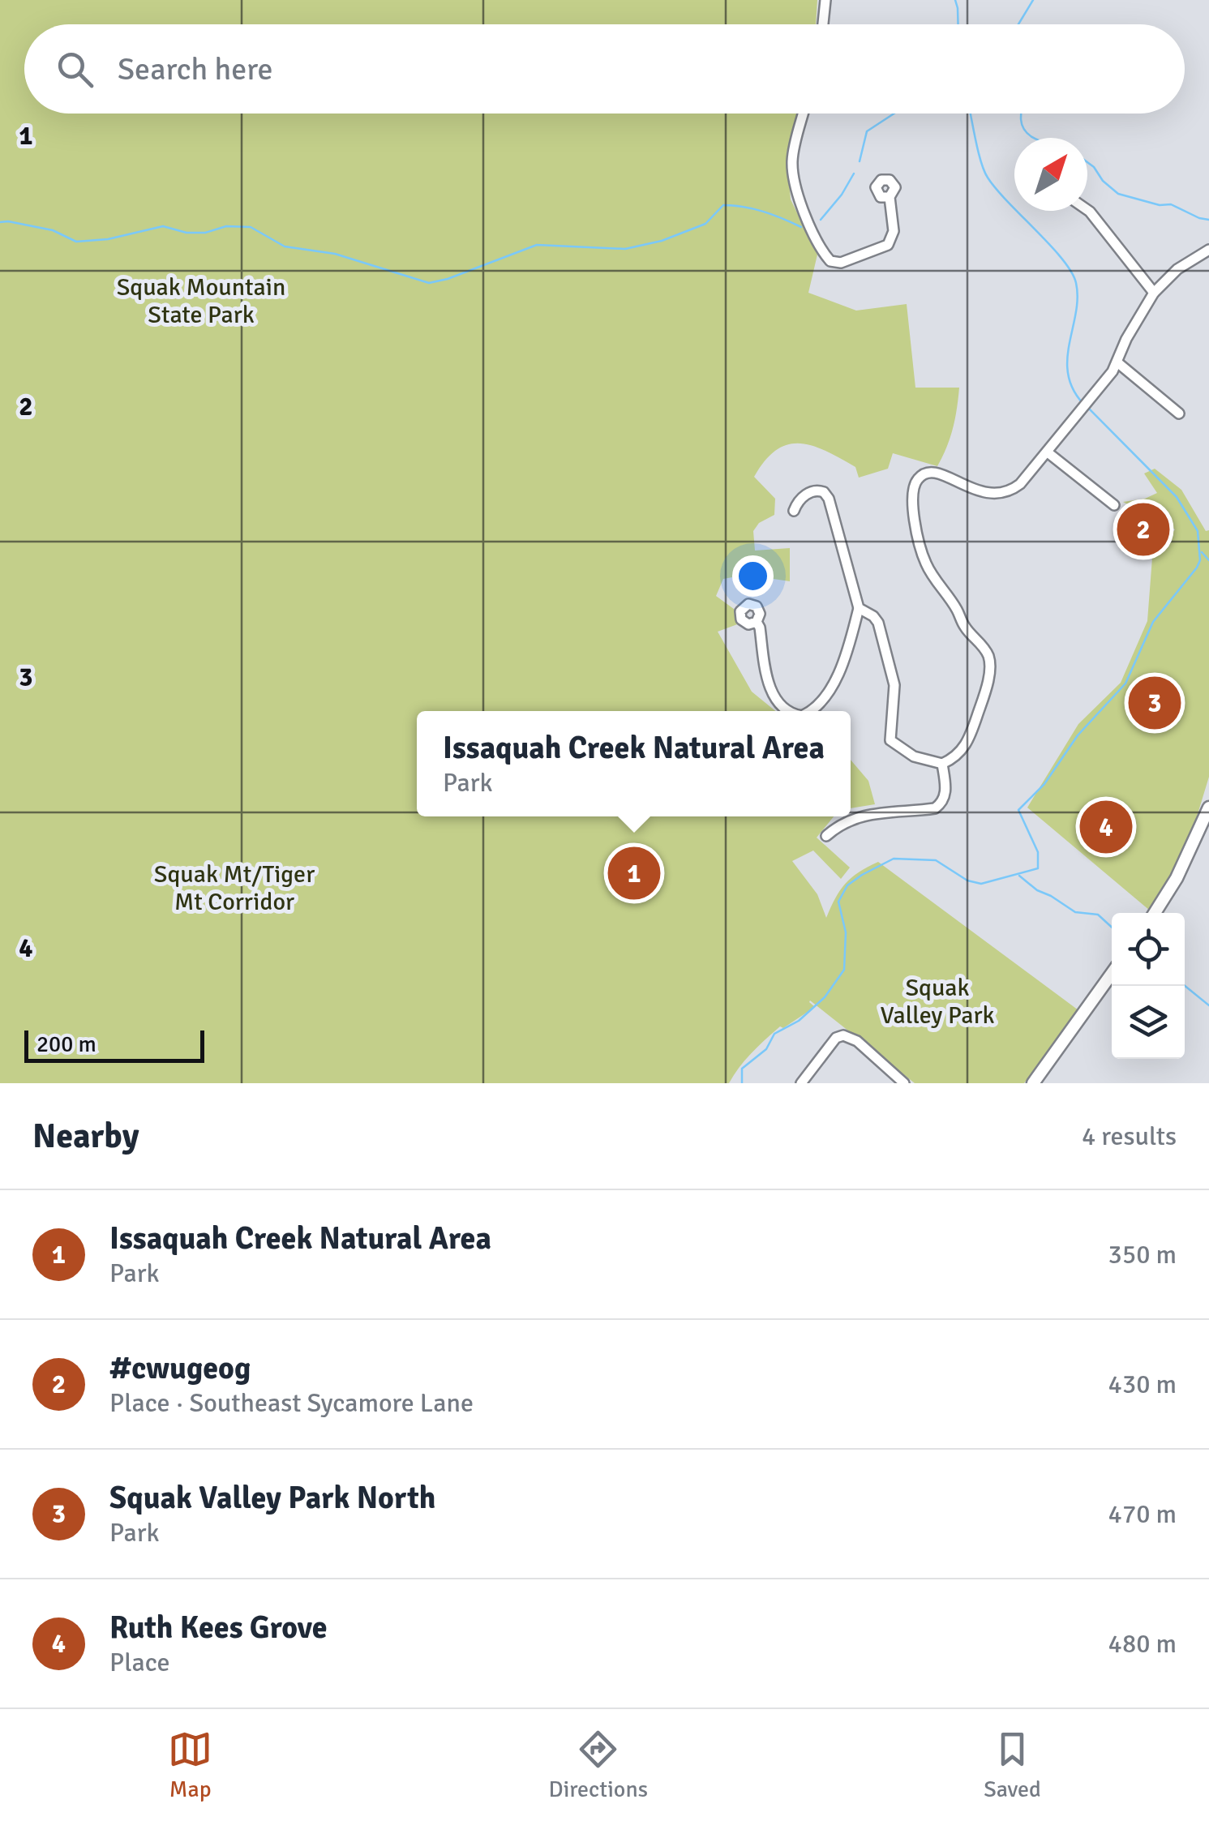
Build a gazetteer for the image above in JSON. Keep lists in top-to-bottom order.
{
  "parks": ["Squak Mountain State Park", "Squak Mt/Tiger Mt Corridor", "Squak Valley Park"],
  "scale_bar": "200 m",
  "north": "top right",
  "page": {
    "search": "Search here",
    "pins": [
      "2",
      "3",
      "4",
      "1"
    ],
    "popup": ["Issaquah Creek Natural Area", "Park"],
    "scale": "200 m",
    "heading": ["Nearby", "4 results"],
    "list": [
      {
        "mark": "1",
        "name": "Issaquah Creek Natural Area",
        "note": "Park",
        "value": "350 m"
      },
      {
        "mark": "2",
        "name": "#cwugeog",
        "note": "Place · Southeast Sycamore Lane",
        "value": "430 m"
      },
      {
        "mark": "3",
        "name": "Squak Valley Park North",
        "note": "Park",
        "value": "470 m"
      },
      {
        "mark": "4",
        "name": "Ruth Kees Grove",
        "note": "Place",
        "value": "480 m"
      }
    ],
    "nav": ["Map", "Directions", "Saved"]
  },
  "grid": {
    "rows": [
      "1",
      "2",
      "3",
      "4"
    ]
  }
}
